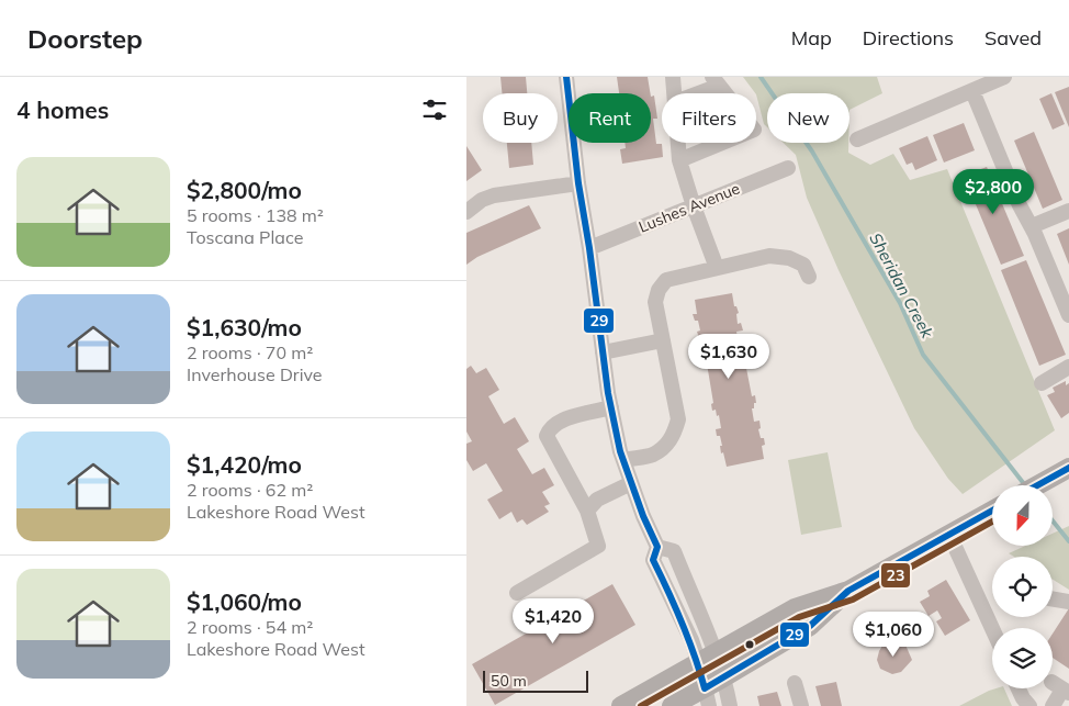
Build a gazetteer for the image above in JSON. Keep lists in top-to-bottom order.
{
  "streets": {
    "street": ["Lushes Avenue"]
  },
  "water": ["Sheridan Creek"],
  "lines": ["transit line 29", "transit line 23"],
  "scale_bar": "50 m",
  "north": "bottom",
  "page": {
    "header": "Doorstep",
    "nav": ["Map", "Directions", "Saved"],
    "heading": "4 homes",
    "chip": [
      "Buy",
      "Rent",
      "Filters",
      "New"
    ],
    "list": [
      {
        "name": "$2,800/mo",
        "note": "5 rooms · 138 m² · Toscana Place"
      },
      {
        "name": "$1,630/mo",
        "note": "2 rooms · 70 m² · Inverhouse Drive"
      },
      {
        "name": "$1,420/mo",
        "note": "2 rooms · 62 m² · Lakeshore Road West"
      },
      {
        "name": "$1,060/mo",
        "note": "2 rooms · 54 m² · Lakeshore Road West"
      }
    ],
    "price": [
      "$2,800",
      "$1,630",
      "$1,420",
      "$1,060"
    ],
    "scale": "50 m"
  }
}
